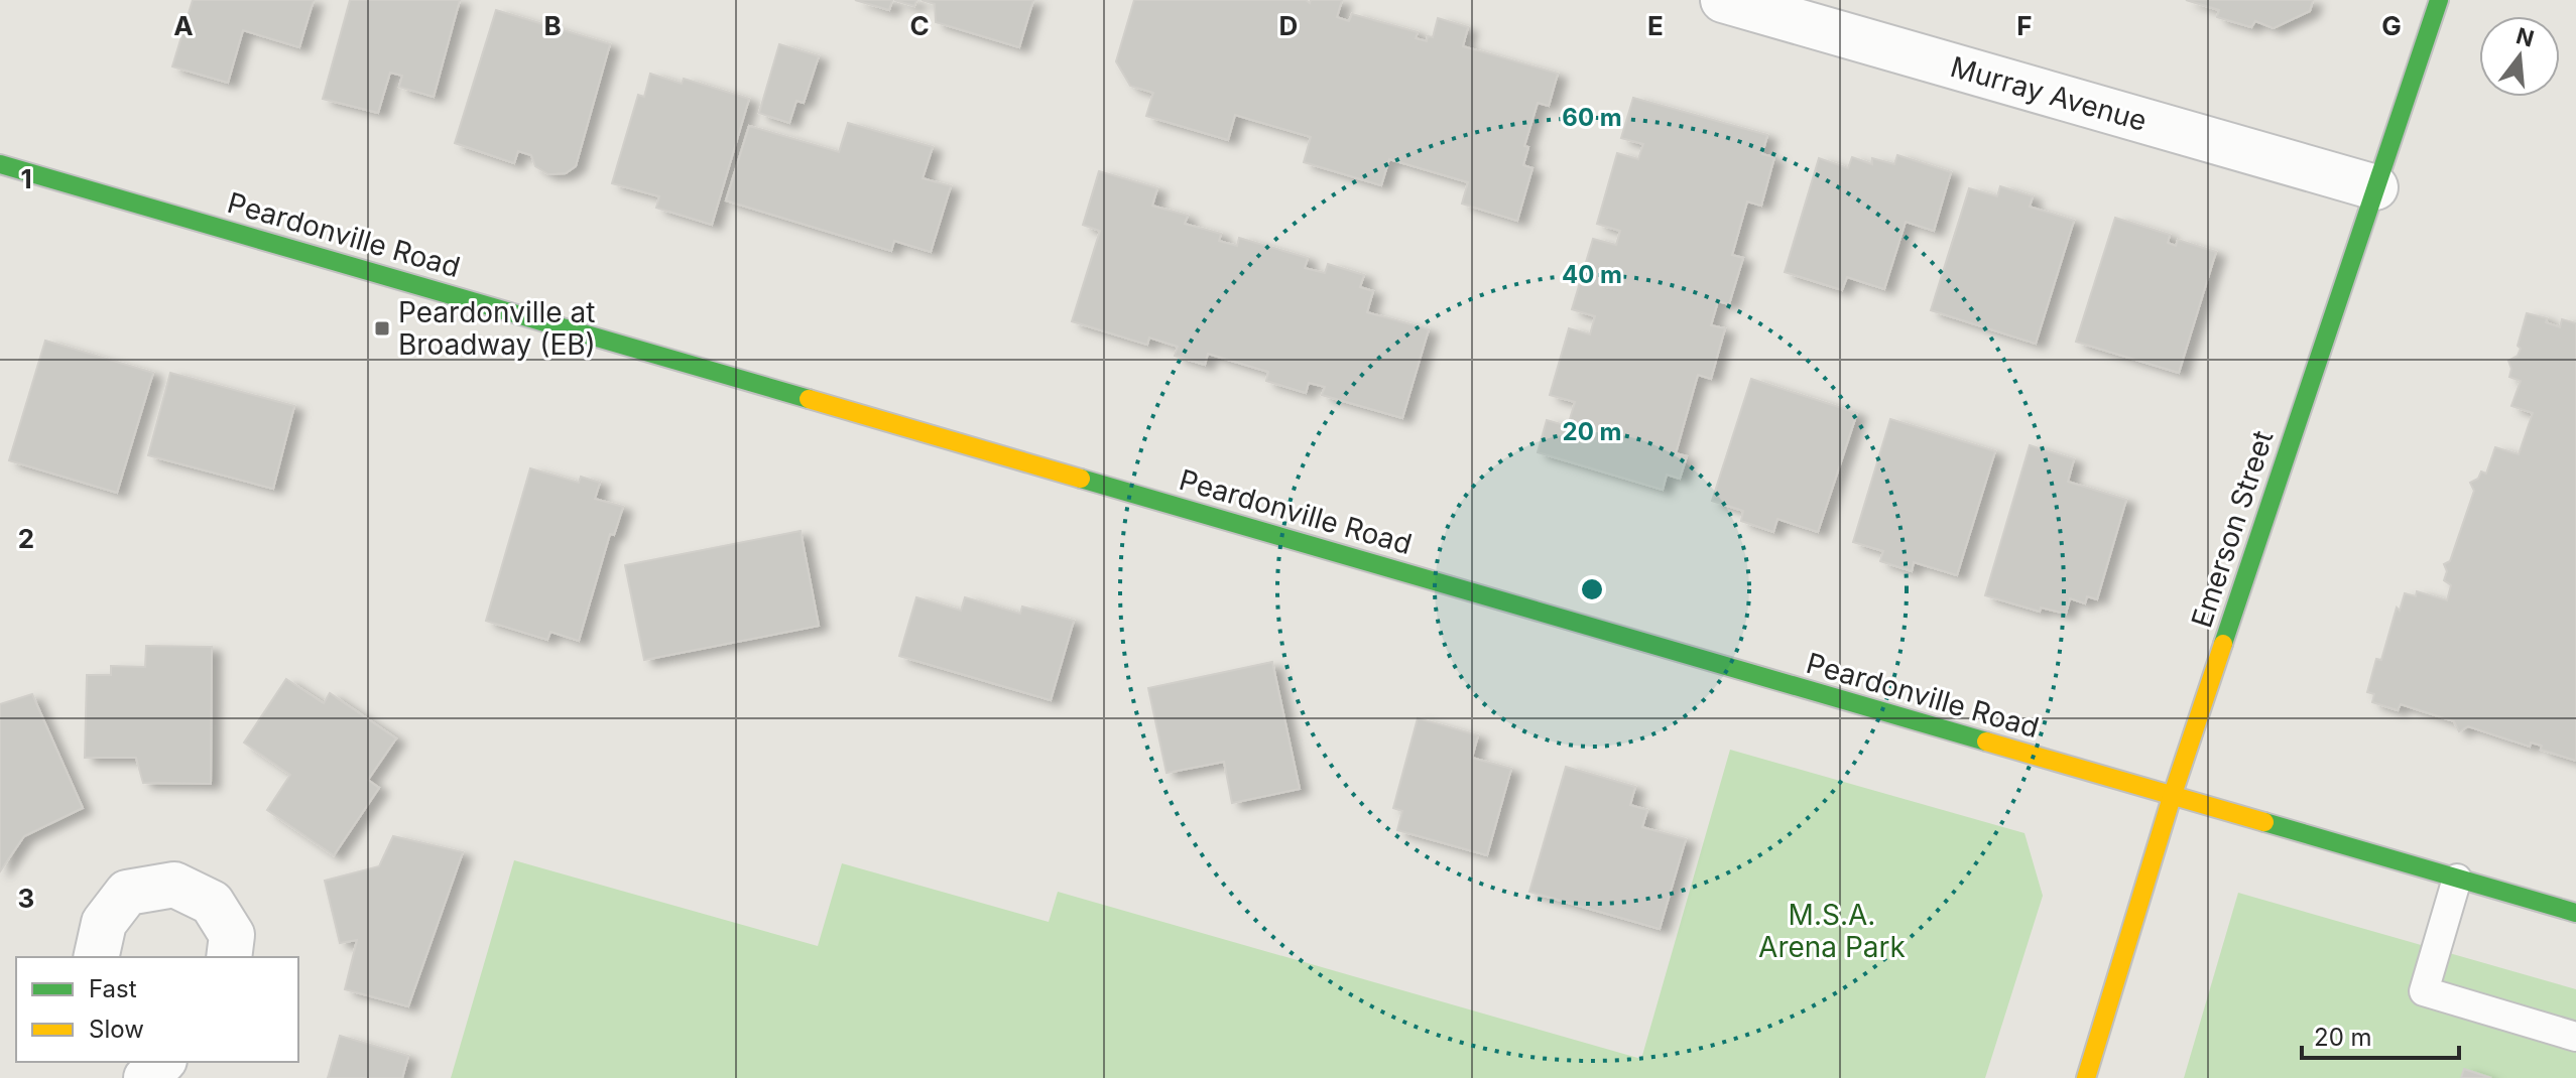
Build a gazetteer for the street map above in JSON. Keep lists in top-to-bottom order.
{
  "streets": {
    "main road": ["Peardonville Road", "Emerson Street"],
    "street": ["Murray Avenue"]
  },
  "crossings": [
    ["Murray Avenue", "Emerson Street"],
    ["Peardonville Road", "Emerson Street"]
  ],
  "parks": ["M.S.A. Arena Park"],
  "places": {
    "transit": ["Peardonville at Broadway (EB)"]
  },
  "legend": ["Fast", "Slow"],
  "scale_bar": "20 m",
  "north": "top",
  "grid": {
    "columns": [
      "A",
      "B",
      "C",
      "D",
      "E",
      "F",
      "G"
    ],
    "rows": ["1", "2", "3"]
  },
  "rings": ["60 m", "40 m", "20 m"]
}
